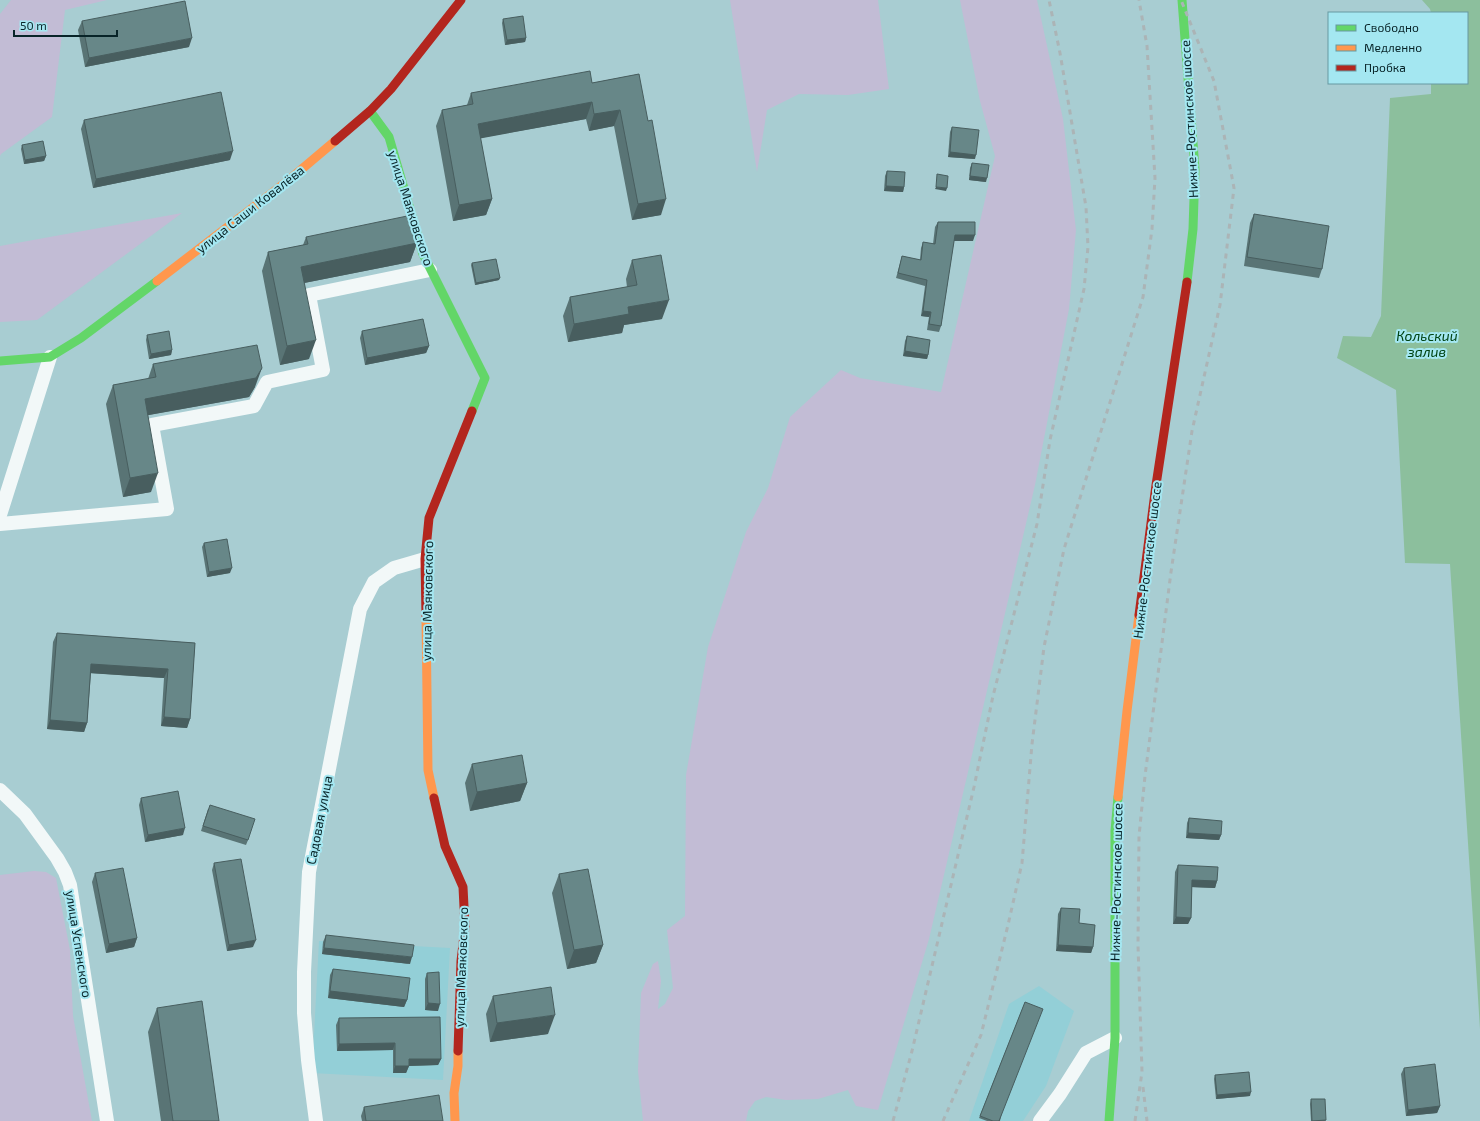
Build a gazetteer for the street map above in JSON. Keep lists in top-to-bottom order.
{
  "streets": {
    "street": [
      "Нижне-Ростинское шоссе",
      "улица Маяковского",
      "улица Саши Ковалёва",
      "Садовая улица",
      "улица Успенского"
    ]
  },
  "crossings": [
    ["улица Маяковского", "улица Саши Ковалёва"],
    ["улица Маяковского", "Садовая улица"]
  ],
  "water": ["Кольский залив"],
  "legend": ["Свободно", "Медленно", "Пробка"],
  "scale_bar": "50 m"
}
